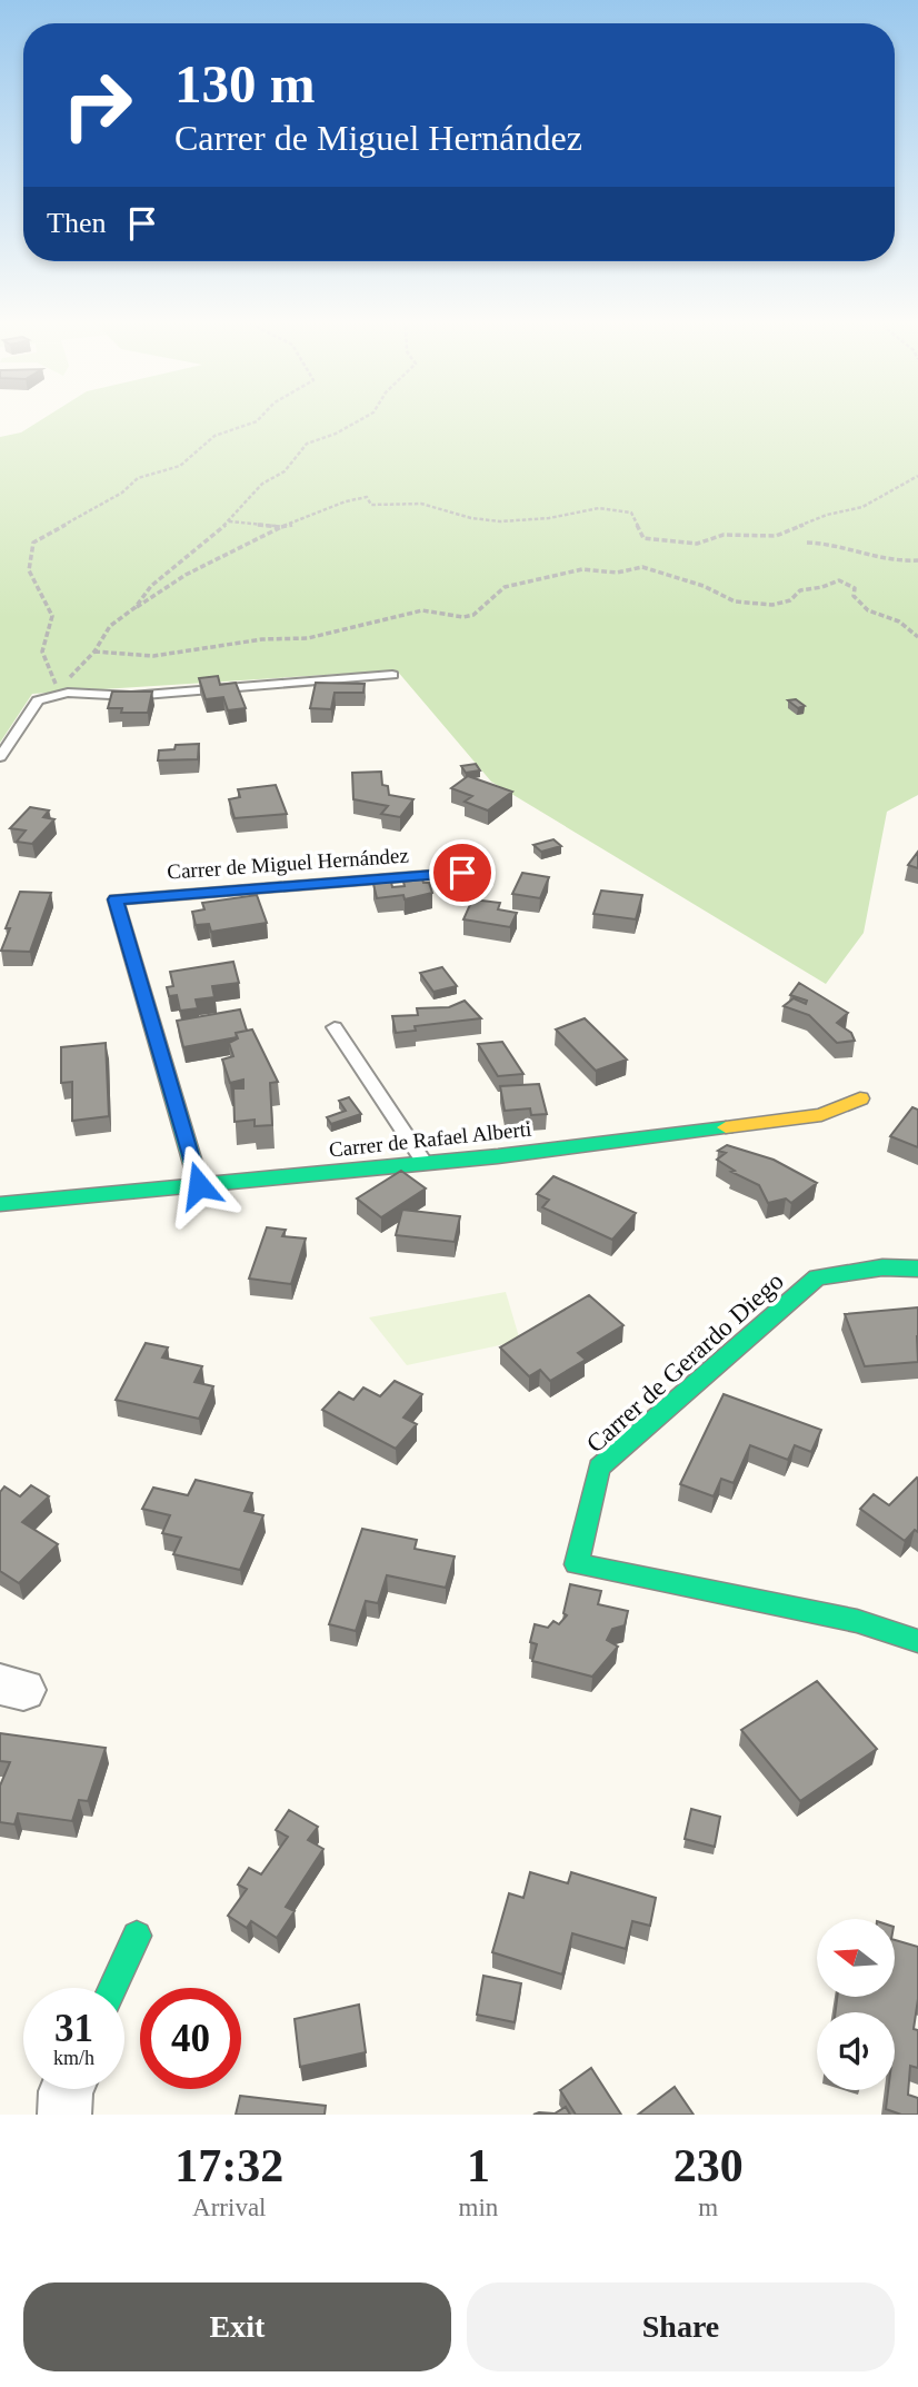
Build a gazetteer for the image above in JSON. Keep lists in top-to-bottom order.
{
  "streets": {
    "street": ["Carrer de Miguel Hernández", "Carrer de Rafael Alberti", "Carrer de Gerardo Diego"]
  },
  "crossings": [
    ["Carrer de Miguel Hernández", "Carrer de Rafael Alberti"]
  ],
  "north": "left",
  "page": {
    "turn": ["130 m", "Carrer de Miguel Hernández"],
    "then": "Then",
    "speed": "31 km/h",
    "limit": "40",
    "eta": [
      "17:32",
      "Arrival",
      "1",
      "min",
      "230",
      "m"
    ],
    "buttons": ["Exit", "Share"]
  }
}
